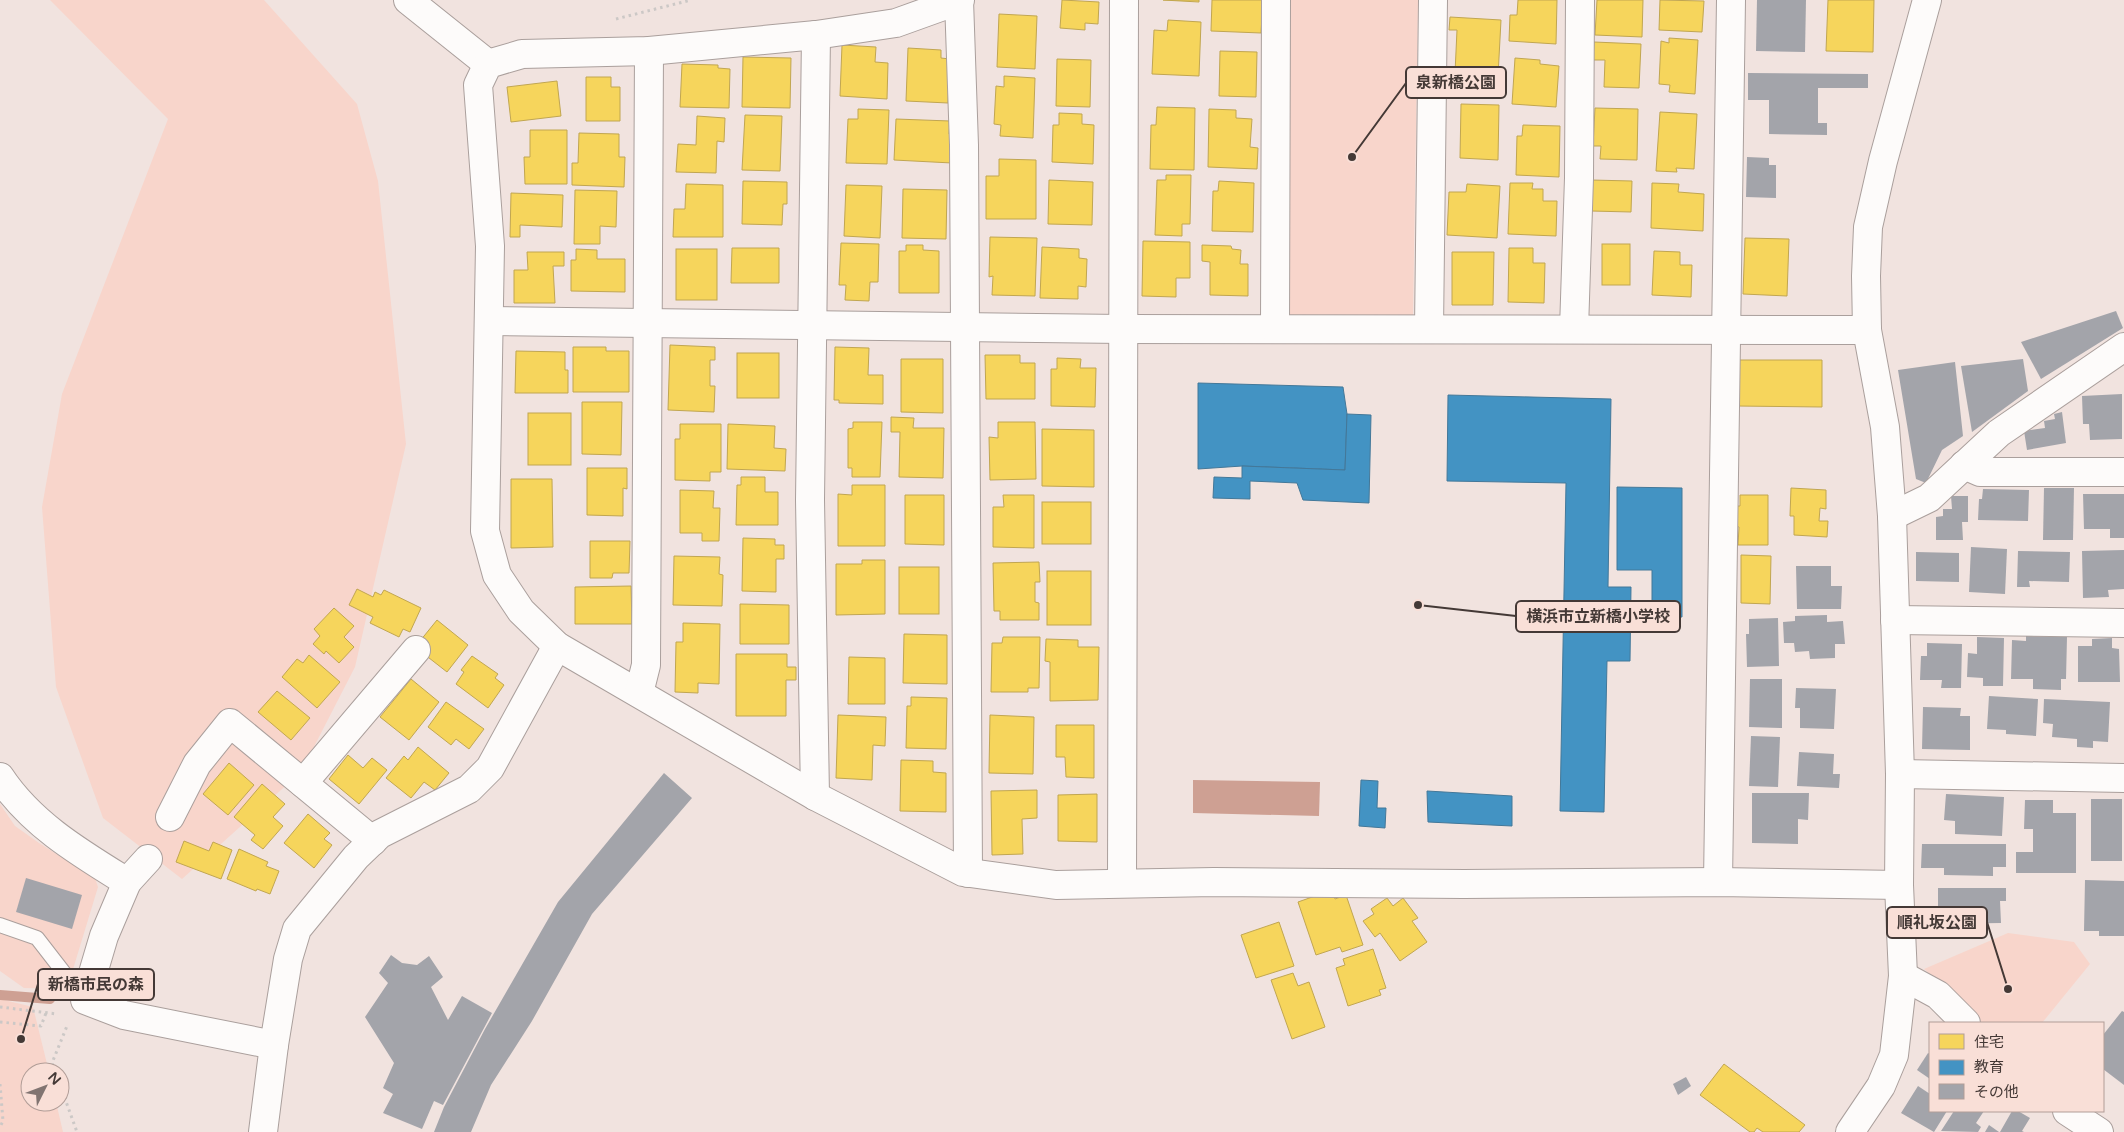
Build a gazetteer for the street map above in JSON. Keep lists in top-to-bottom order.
{
  "places": [
    "泉新橋公園",
    "横浜市立新橋小学校",
    "順礼坂公園",
    "新橋市民の森"
  ],
  "legend": ["住宅", "教育", "その他"],
  "north": "top right"
}
